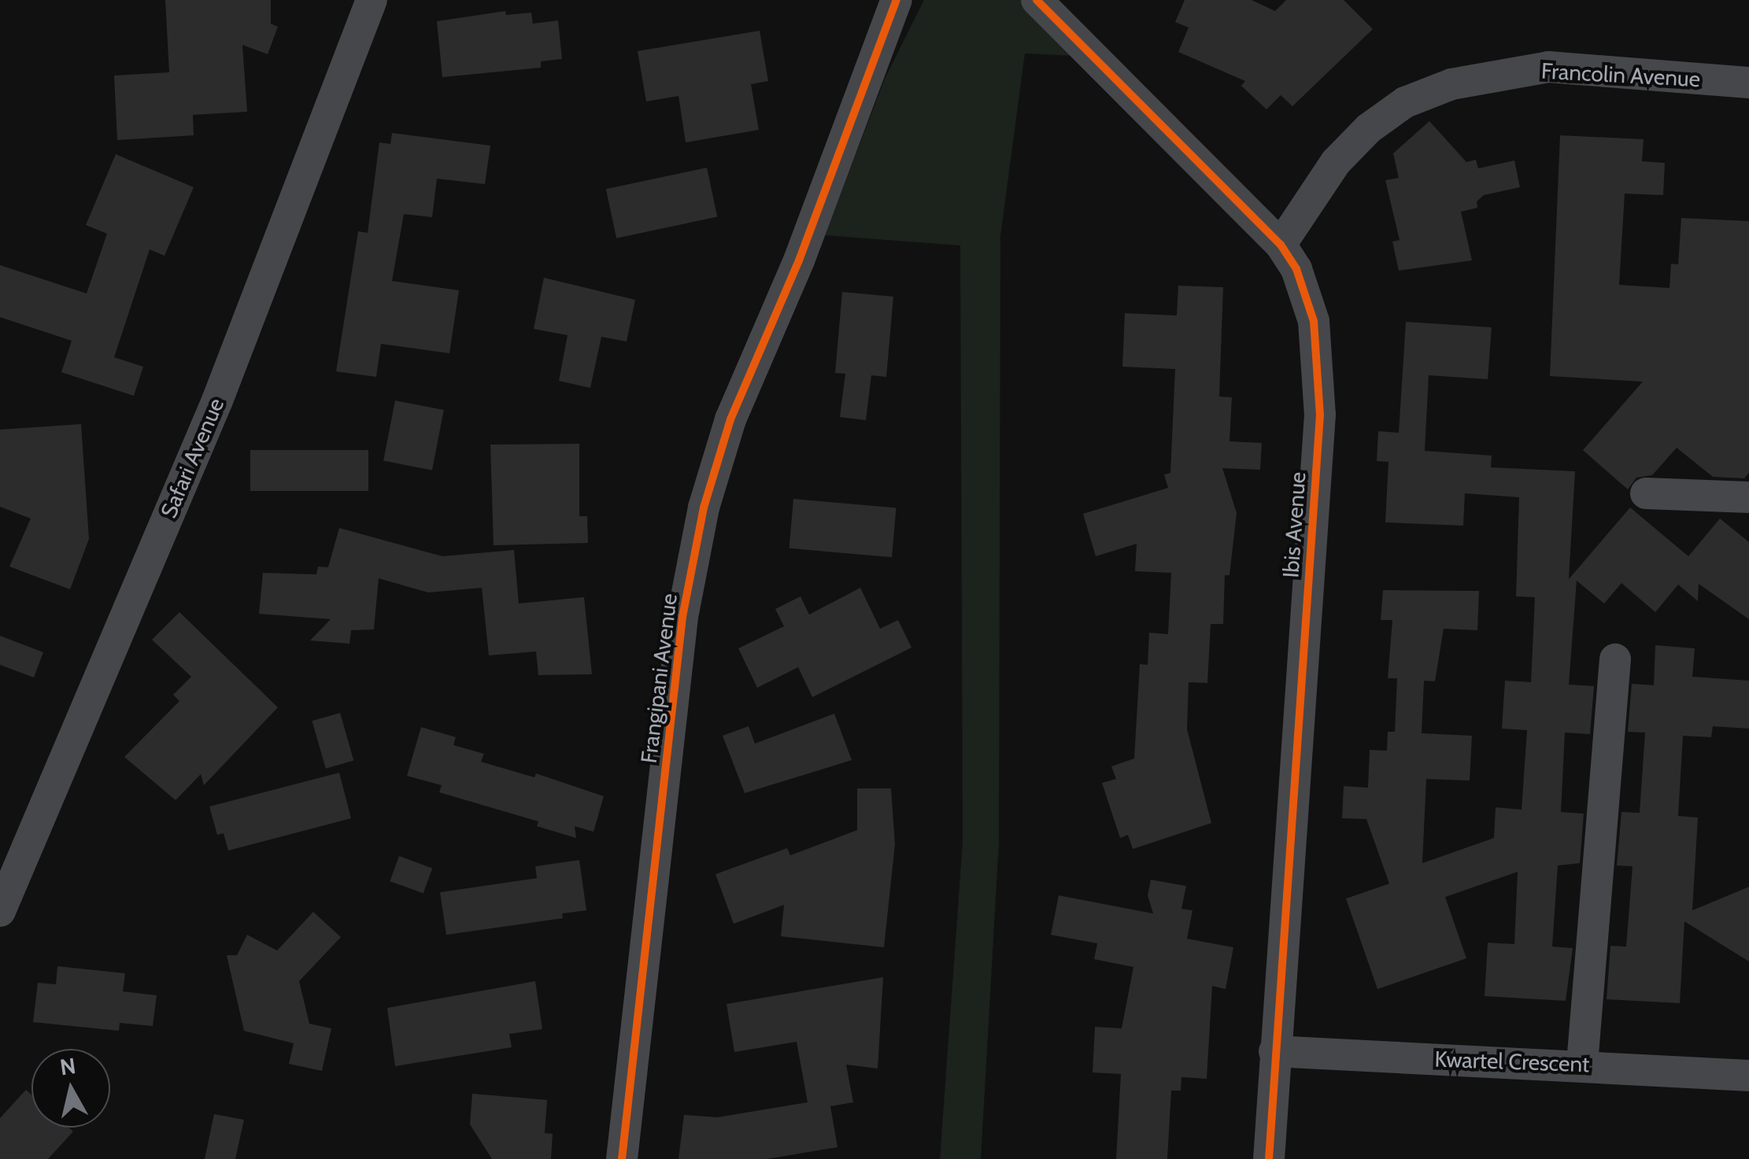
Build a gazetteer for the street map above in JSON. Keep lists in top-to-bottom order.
{
  "streets": {
    "street": [
      "Francolin Avenue",
      "Safari Avenue",
      "Ibis Avenue",
      "Frangipani Avenue",
      "Kwartel Crescent"
    ]
  },
  "crossings": [
    ["Francolin Avenue", "Ibis Avenue"],
    ["Ibis Avenue", "Kwartel Crescent"]
  ],
  "north": "top"
}
